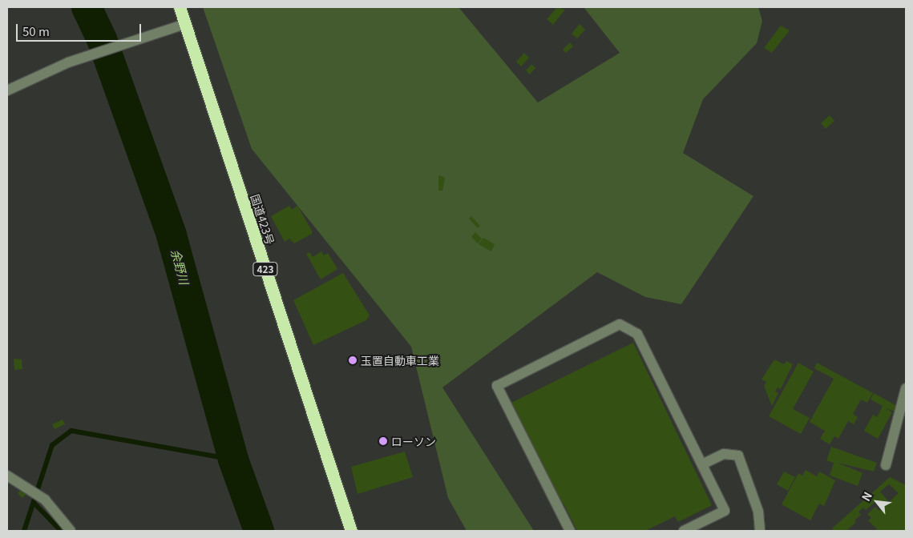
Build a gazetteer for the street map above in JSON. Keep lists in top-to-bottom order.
{
  "streets": {
    "highway": ["国道423号", "423"]
  },
  "water": ["余野川"],
  "places": ["玉置自動車工業", "ローソン"],
  "scale_bar": "50 m",
  "north": "top left"
}
